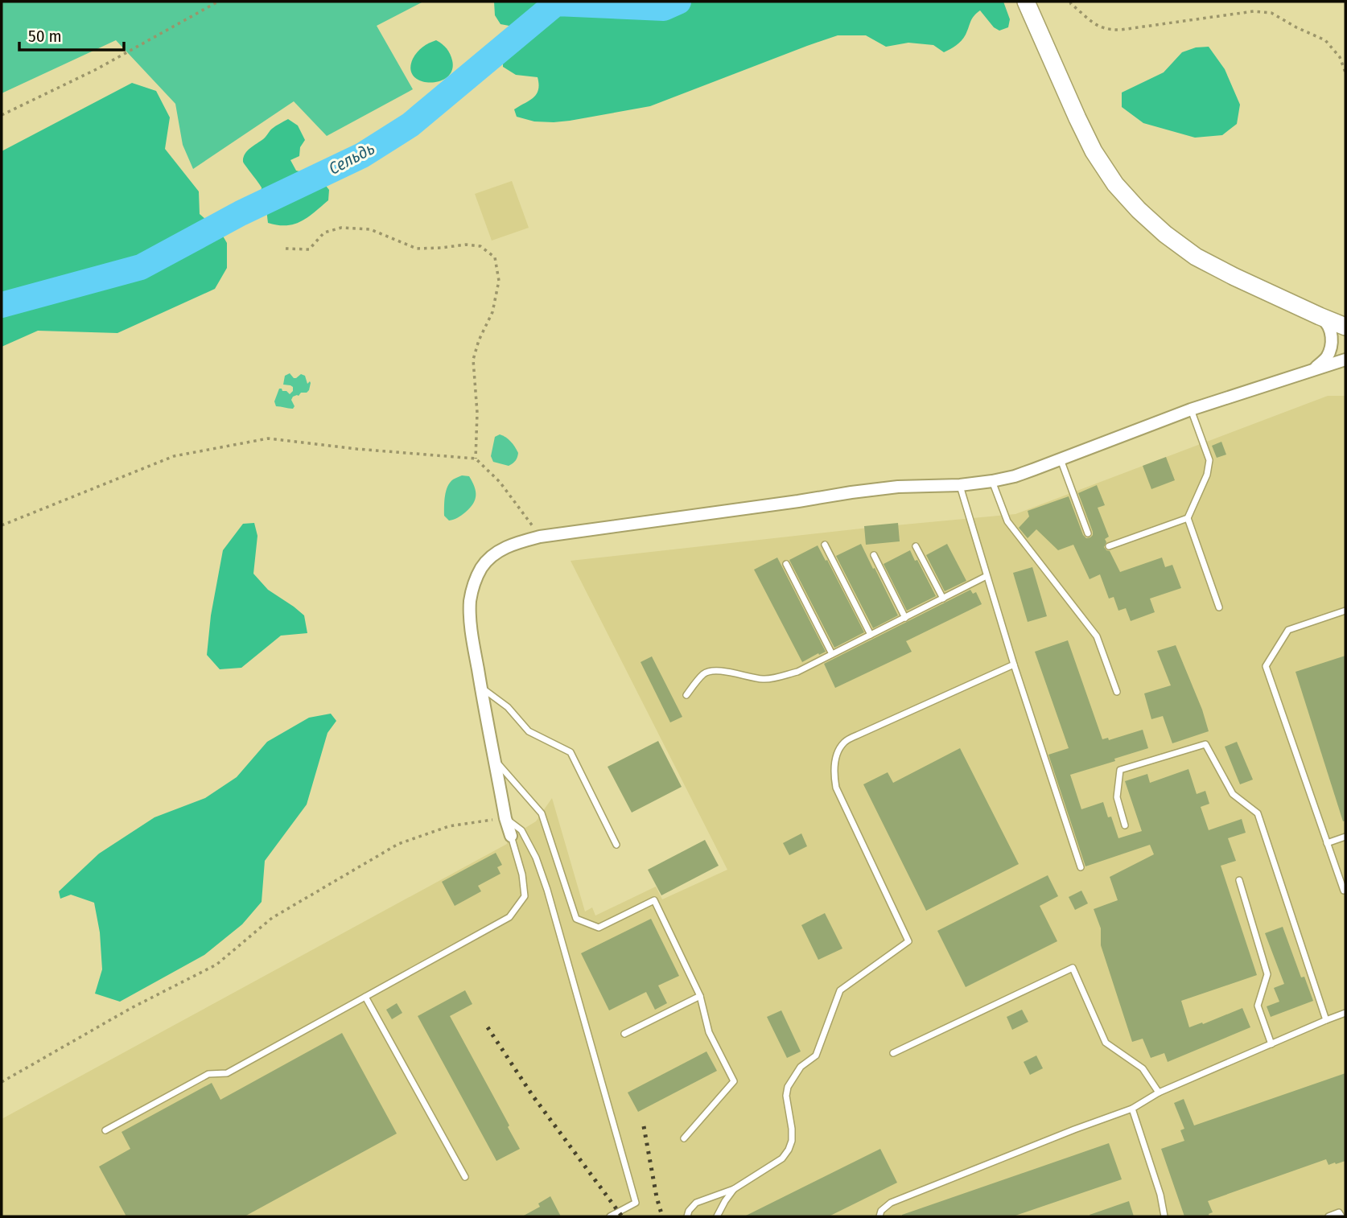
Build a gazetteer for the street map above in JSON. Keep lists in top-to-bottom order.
{
  "water": ["Сельдь"],
  "scale_bar": "50 m"
}
